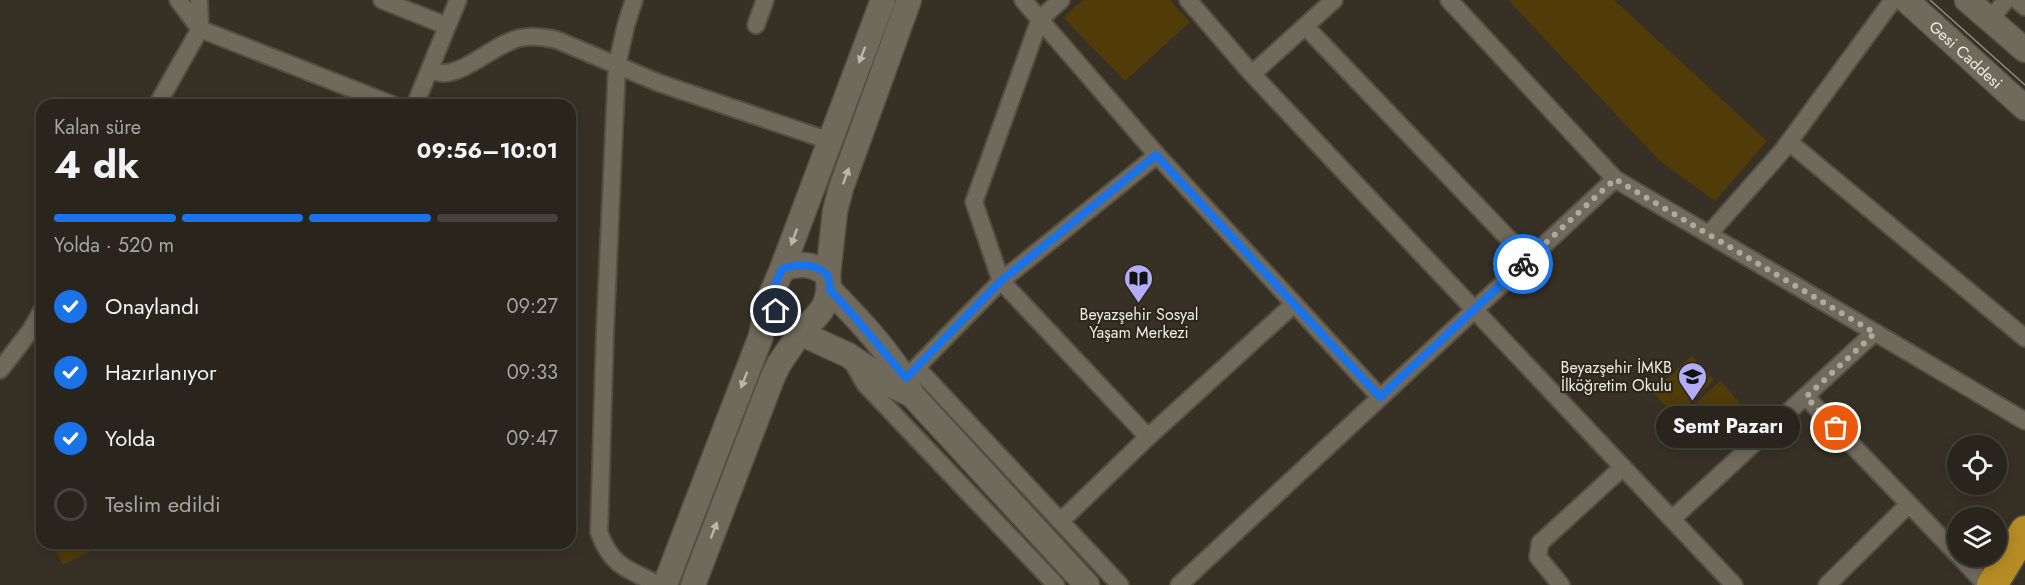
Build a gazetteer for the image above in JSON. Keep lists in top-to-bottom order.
{
  "streets": {
    "main road": ["Gesi Caddesi"]
  },
  "places": {
    "library": ["Beyazşehir Sosyal Yaşam Merkezi"],
    "school or university": ["Beyazşehir İMKB İlköğretim Okulu"],
    "other": ["Semt Pazarı"]
  },
  "page": {
    "heading": ["4 dk", "Kalan süre", "09:56–10:01"],
    "bar": "Yolda · 520 m",
    "list": [
      ["Onaylandı", "09:27"],
      ["Hazırlanıyor", "09:33"],
      ["Yolda", "09:47"],
      "Teslim edildi"
    ],
    "bubble": "Semt Pazarı"
  }
}
